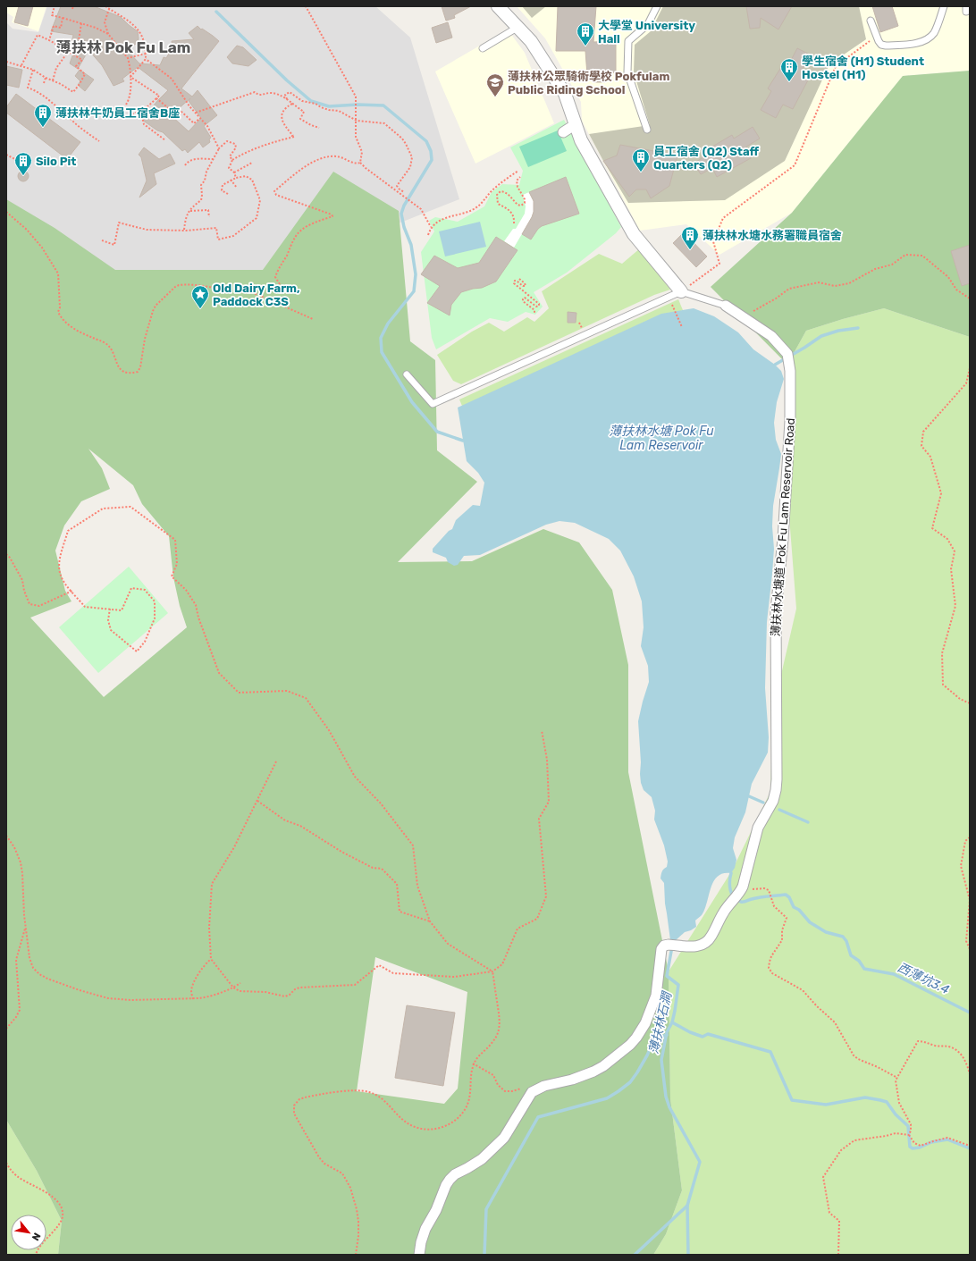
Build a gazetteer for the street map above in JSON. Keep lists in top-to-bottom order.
{
  "streets": {
    "street": ["薄扶林水塘道 Pok Fu Lam Reservoir Road"]
  },
  "districts": ["薄扶林 Pok Fu Lam"],
  "water": ["薄扶林水塘 Pok Fu Lam Reservoir", "西薄坑3.4", "薄扶林石澗"],
  "places": {
    "building": [
      "大學堂 University Hall",
      "學生宿舍 (H1) Student Hostel (H1)",
      "薄扶林牛奶員工宿舍B座",
      "員工宿舍 (Q2) Staff Quarters (Q2)",
      "Silo Pit",
      "薄扶林水塘水務署職員宿舍"
    ],
    "school or university": ["薄扶林公眾騎術學校 Pokfulam Public Riding School"],
    "place": ["Old Dairy Farm, Paddock C3S"]
  },
  "north": "bottom right"
}
